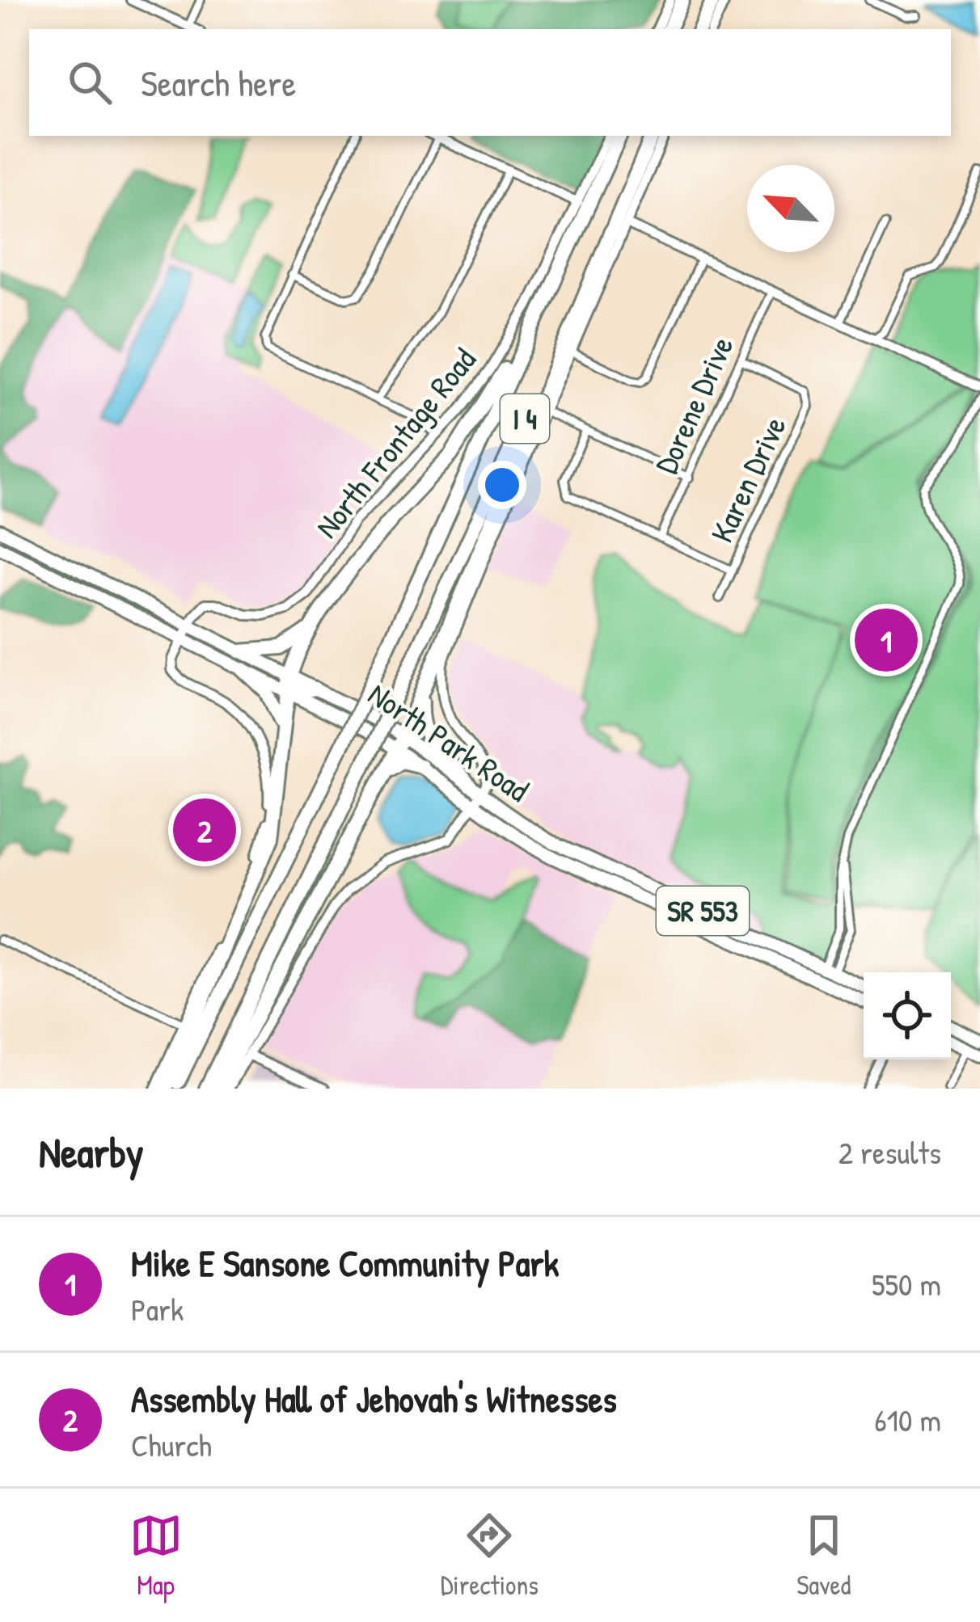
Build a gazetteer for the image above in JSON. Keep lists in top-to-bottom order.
{
  "streets": {
    "highway": ["I 4"],
    "main road": ["North Park Road", "SR 553"],
    "street": ["Dorene Drive", "North Frontage Road", "Karen Drive"]
  },
  "crossings": [
    ["Dorene Drive", "Karen Drive"],
    ["North Frontage Road", "North Park Road"]
  ],
  "north": "top left",
  "page": {
    "search": "Search here",
    "pins": ["1", "2"],
    "heading": ["Nearby", "2 results"],
    "list": [
      {
        "mark": "1",
        "name": "Mike E Sansone Community Park",
        "note": "Park",
        "value": "550 m"
      },
      {
        "mark": "2",
        "name": "Assembly Hall of Jehovah's Witnesses",
        "note": "Church",
        "value": "610 m"
      }
    ],
    "nav": ["Map", "Directions", "Saved"]
  }
}
